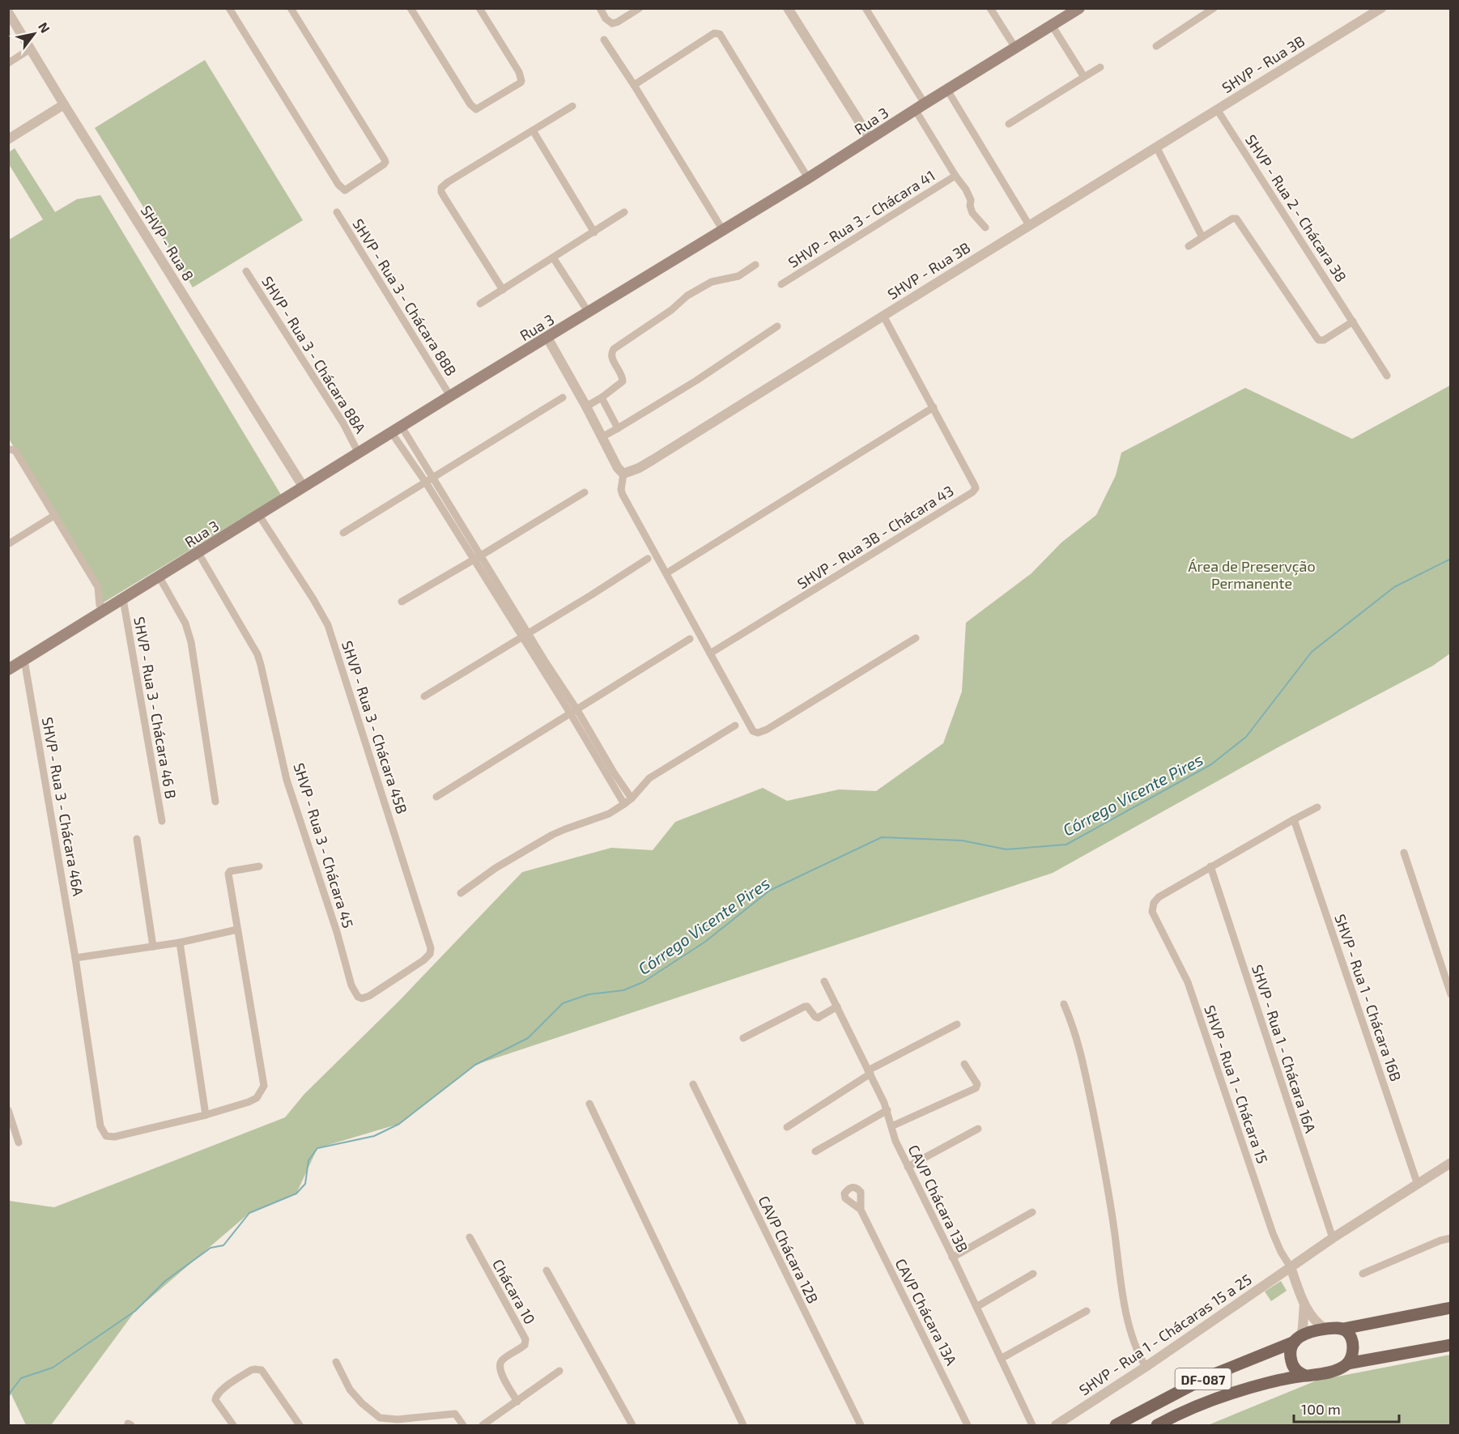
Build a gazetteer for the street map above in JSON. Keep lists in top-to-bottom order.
{
  "streets": {
    "main road": ["Rua 3", "DF-087"],
    "street": [
      "SHVP - Rua 3B",
      "SHVP - Rua 2 - Chácara 38",
      "SHVP - Rua 3 - Chácara 41",
      "SHVP - Rua 8",
      "SHVP - Rua 3 - Chácara 88B",
      "SHVP - Rua 3 - Chácara 88A",
      "SHVP - Rua 3B - Chácara 43",
      "SHVP - Rua 3 - Chácara 46 B",
      "SHVP - Rua 3 - Chácara 45B",
      "SHVP - Rua 3 - Chácara 46A",
      "SHVP - Rua 3 - Chácara 45",
      "SHVP - Rua 1 - Chácara 16B",
      "SHVP - Rua 1 - Chácara 16A",
      "SHVP - Rua 1 - Chácara 15",
      "CAVP Chácara 13B",
      "CAVP Chácara 12B",
      "Chácara 10",
      "CAVP Chácara 13A",
      "SHVP - Rua 1 - Chácaras 15 a 25"
    ]
  },
  "crossings": [
    ["SHVP - Rua 3B", "SHVP - Rua 2 - Chácara 38"],
    ["SHVP - Rua 3B", "SHVP - Rua 3B - Chácara 43"],
    ["Rua 3", "SHVP - Rua 3 - Chácara 41"],
    ["Rua 3", "SHVP - Rua 8"],
    ["Rua 3", "SHVP - Rua 3 - Chácara 88B"],
    ["Rua 3", "SHVP - Rua 3 - Chácara 88A"],
    ["Rua 3", "SHVP - Rua 3 - Chácara 46 B"],
    ["Rua 3", "SHVP - Rua 3 - Chácara 45B"],
    ["Rua 3", "SHVP - Rua 3 - Chácara 46A"],
    ["Rua 3", "SHVP - Rua 3 - Chácara 45"],
    ["SHVP - Rua 3 - Chácara 45B", "SHVP - Rua 3 - Chácara 45"],
    ["SHVP - Rua 1 - Chácara 16B", "SHVP - Rua 1 - Chácaras 15 a 25"],
    ["SHVP - Rua 1 - Chácara 16A", "SHVP - Rua 1 - Chácara 15"],
    ["SHVP - Rua 1 - Chácara 16A", "SHVP - Rua 1 - Chácaras 15 a 25"],
    ["SHVP - Rua 1 - Chácara 15", "SHVP - Rua 1 - Chácaras 15 a 25"]
  ],
  "water": ["Córrego Vicente Pires"],
  "parks": ["Área de Preservção Permanente"],
  "scale_bar": "100 m",
  "north": "top right"
}
